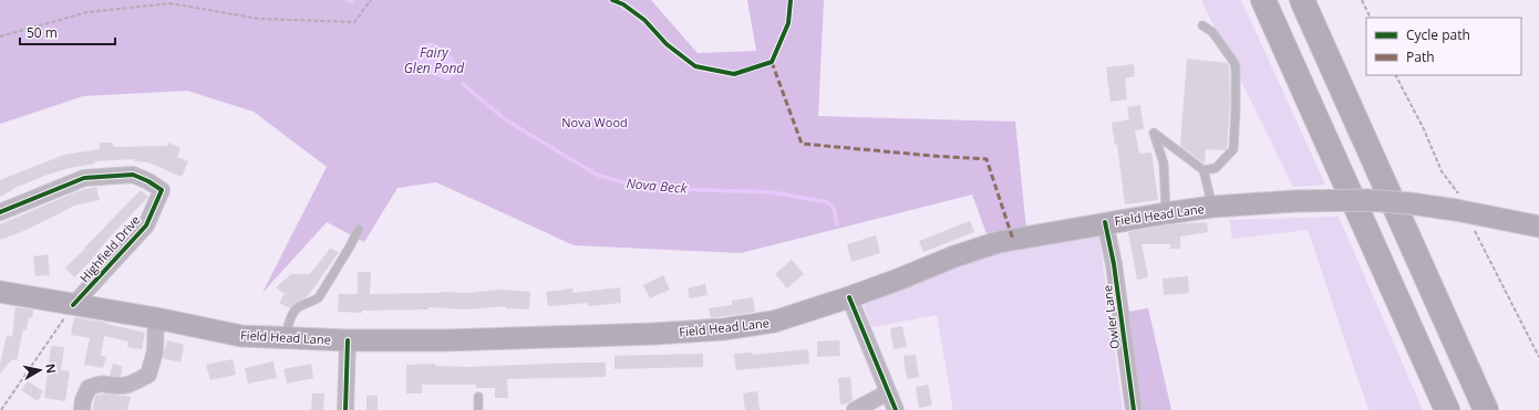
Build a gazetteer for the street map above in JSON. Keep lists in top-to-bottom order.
{
  "streets": {
    "main road": ["Field Head Lane"],
    "street": ["Highfield Drive", "Owler Lane"]
  },
  "crossings": [
    ["Field Head Lane", "Highfield Drive"],
    ["Field Head Lane", "Owler Lane"]
  ],
  "water": ["Fairy Glen Pond", "Nova Beck"],
  "parks": ["Nova Wood"],
  "legend": ["Cycle path", "Path"],
  "scale_bar": "50 m",
  "north": "right"
}
